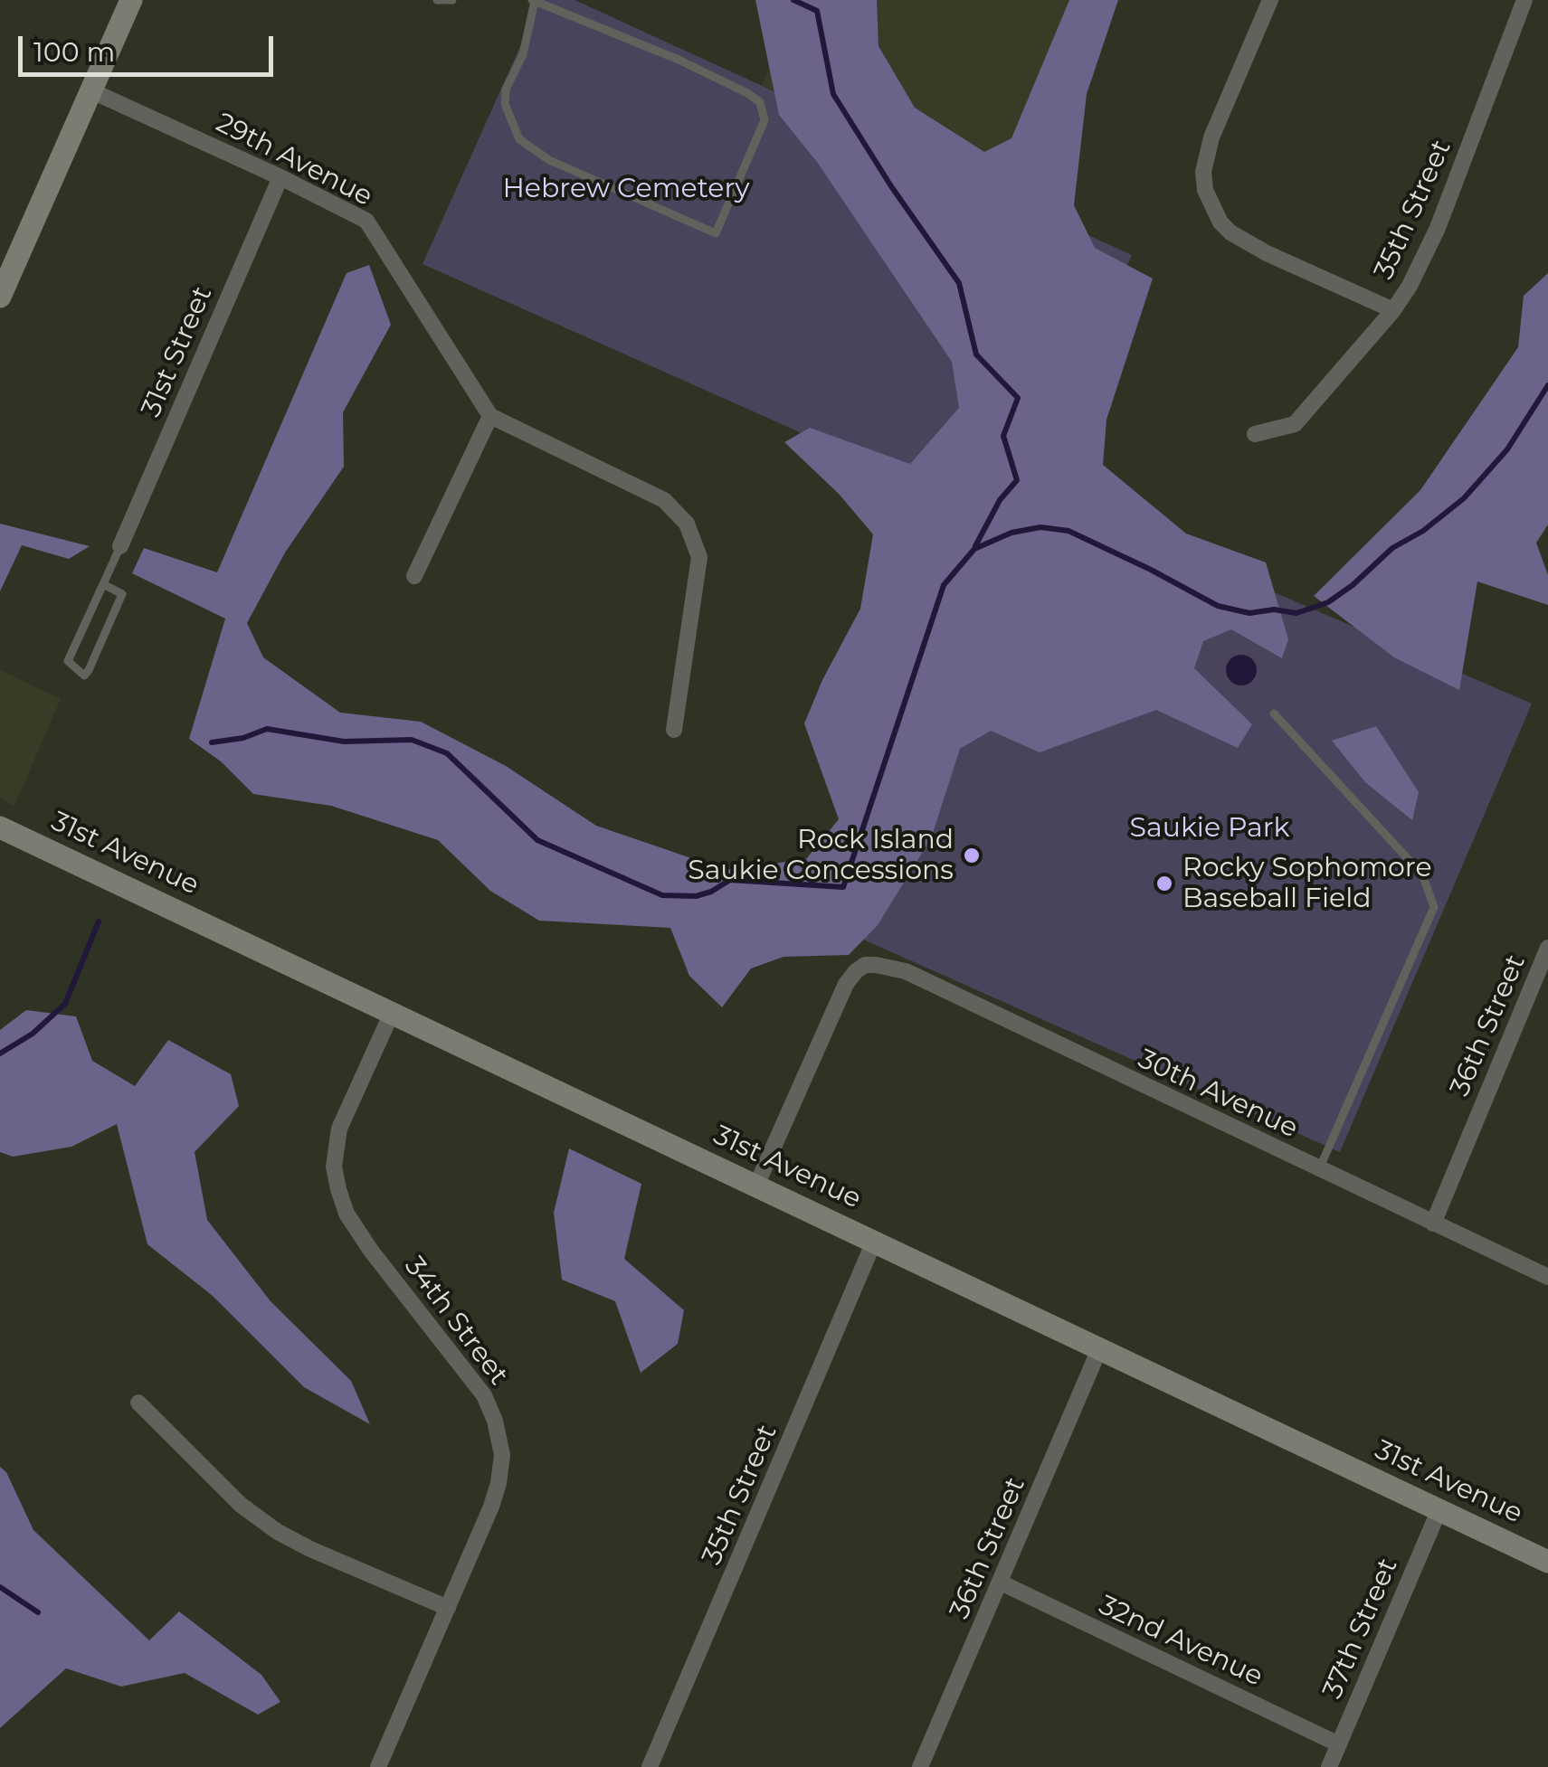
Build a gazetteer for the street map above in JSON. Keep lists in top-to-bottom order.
{
  "streets": {
    "street": [
      "29th Avenue",
      "35th Street",
      "31st Street",
      "31st Avenue",
      "36th Street",
      "30th Avenue",
      "34th Street",
      "37th Street",
      "32nd Avenue"
    ]
  },
  "crossings": [
    ["29th Avenue", "31st Street"],
    ["35th Street", "31st Avenue"],
    ["31st Avenue", "36th Street"],
    ["31st Avenue", "30th Avenue"],
    ["31st Avenue", "34th Street"],
    ["31st Avenue", "37th Street"],
    ["36th Street", "30th Avenue"],
    ["36th Street", "32nd Avenue"],
    ["37th Street", "32nd Avenue"]
  ],
  "parks": ["Hebrew Cemetery", "Saukie Park"],
  "places": ["Rock Island Saukie Concessions", "Rocky Sophomore Baseball Field"],
  "scale_bar": "100 m"
}
